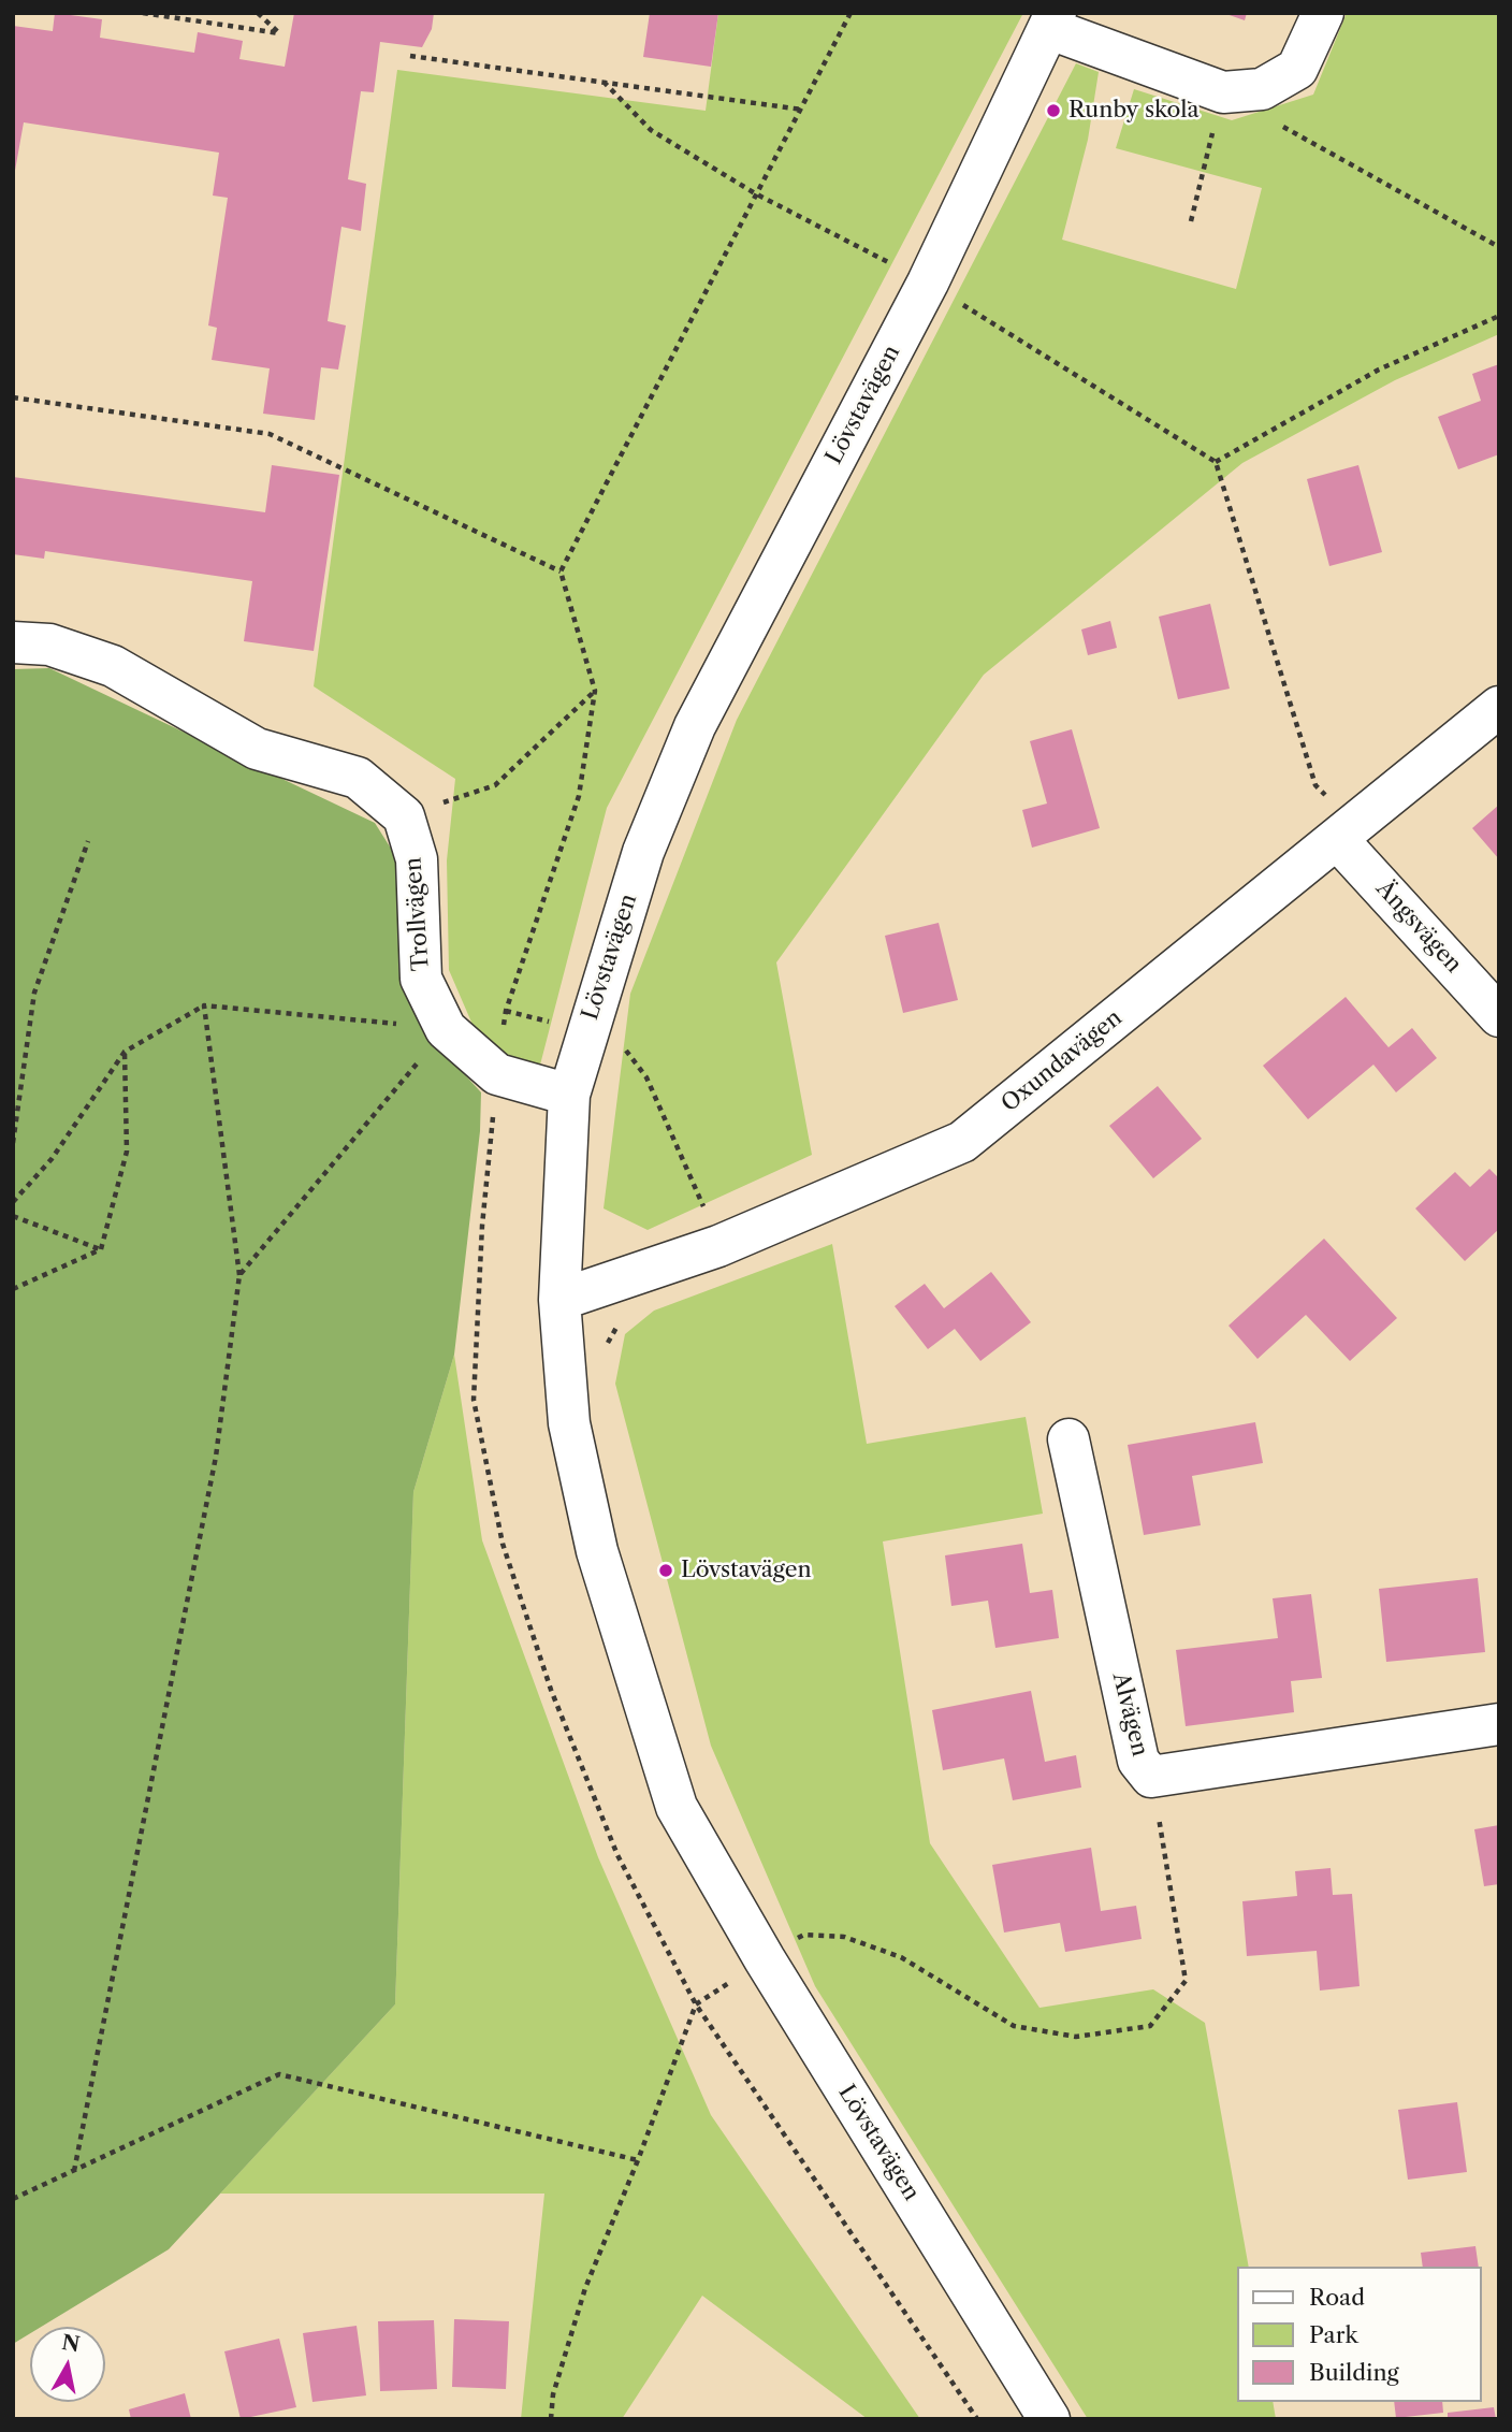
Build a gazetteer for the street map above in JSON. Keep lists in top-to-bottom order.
{
  "streets": {
    "street": [
      "Lövstavägen",
      "Trollvägen",
      "Ängsvägen",
      "Oxundavägen",
      "Alvägen"
    ]
  },
  "crossings": [
    ["Lövstavägen", "Trollvägen"],
    ["Lövstavägen", "Oxundavägen"],
    ["Ängsvägen", "Oxundavägen"]
  ],
  "places": ["Runby skola", "Lövstavägen"],
  "legend": ["Road", "Park", "Building"],
  "north": "top"
}
